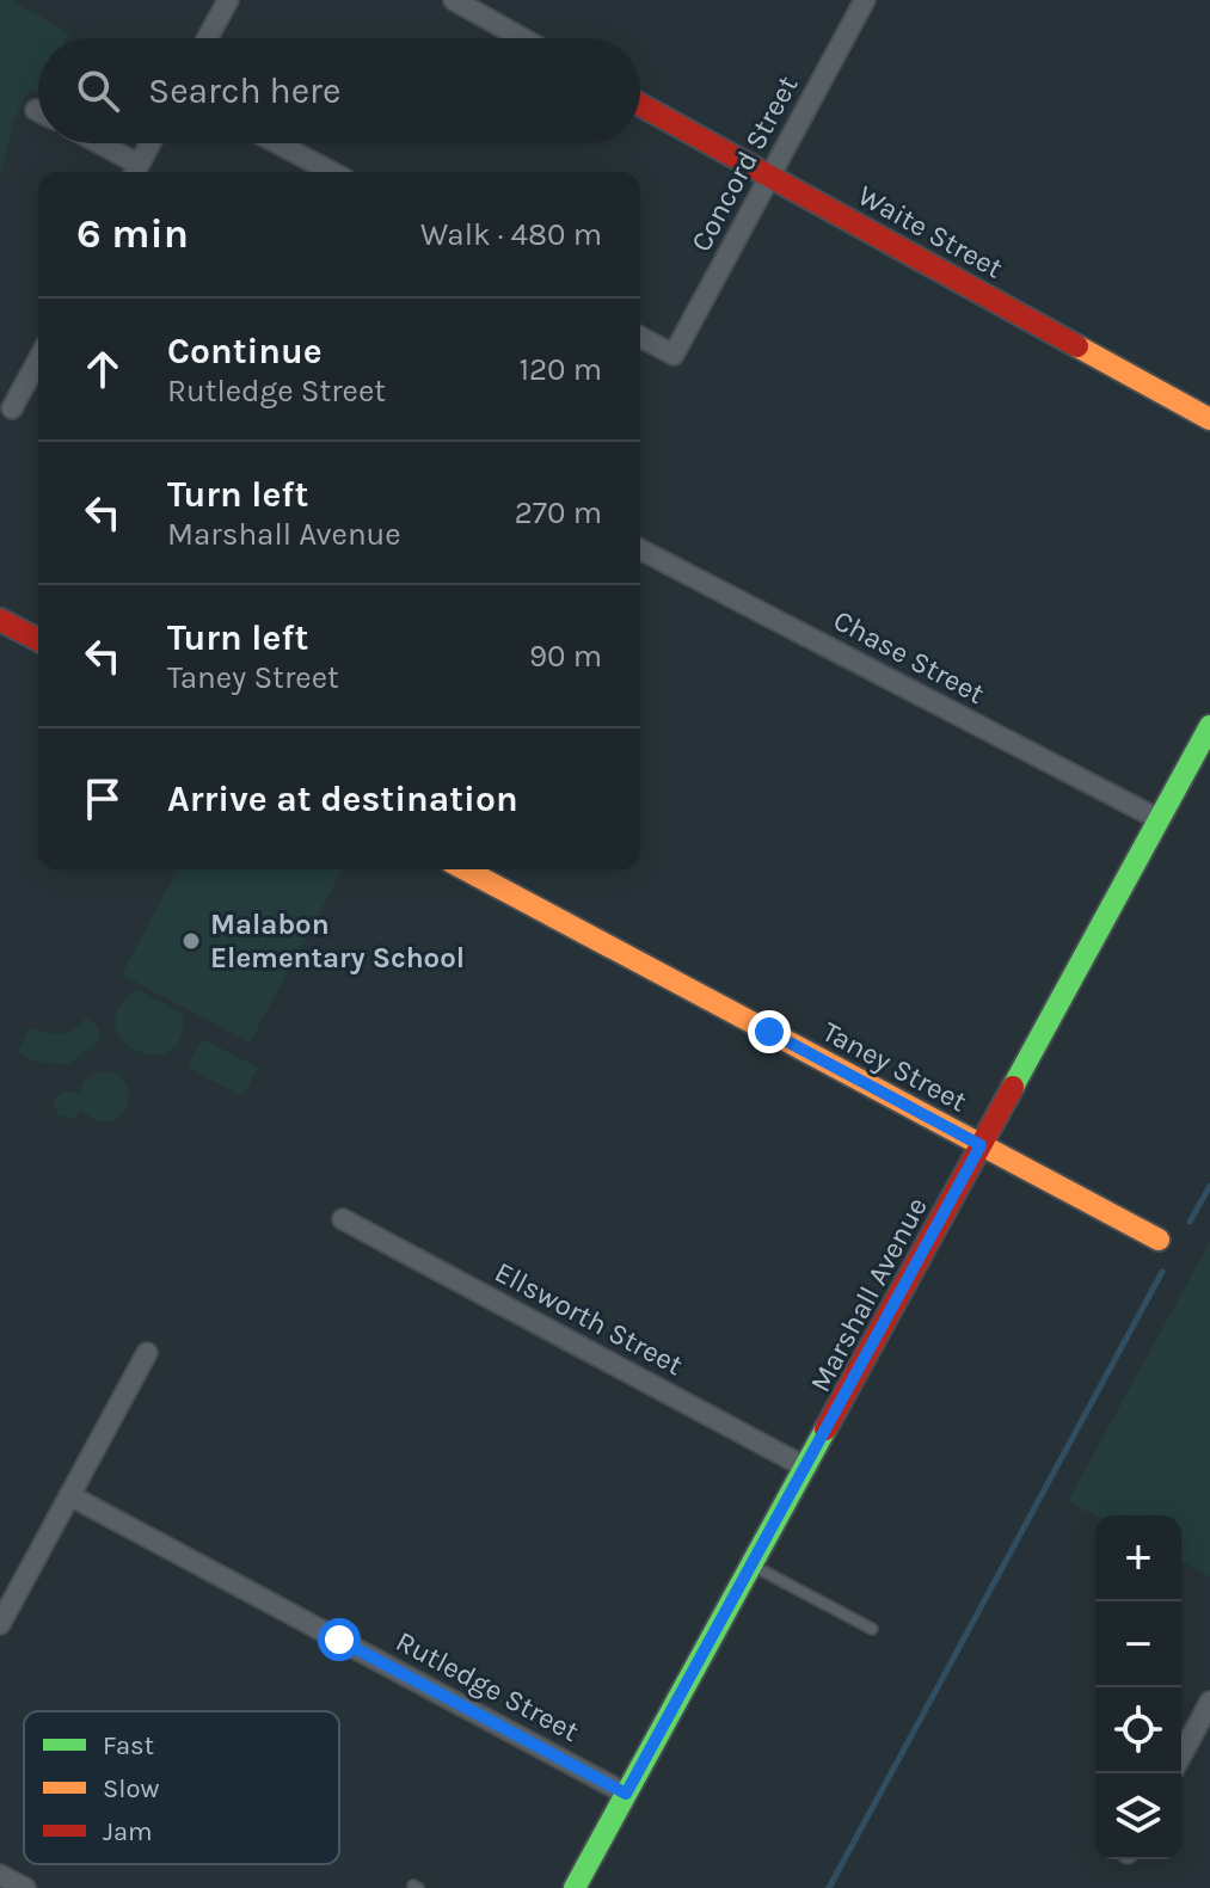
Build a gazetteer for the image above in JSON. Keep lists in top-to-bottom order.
{
  "streets": {
    "street": [
      "Concord Street",
      "Waite Street",
      "Chase Street",
      "Taney Street",
      "Marshall Avenue",
      "Ellsworth Street",
      "Rutledge Street"
    ]
  },
  "crossings": [
    ["Concord Street", "Waite Street"],
    ["Chase Street", "Marshall Avenue"],
    ["Taney Street", "Marshall Avenue"],
    ["Marshall Avenue", "Ellsworth Street"],
    ["Marshall Avenue", "Rutledge Street"]
  ],
  "places": ["Malabon Elementary School"],
  "legend": ["Fast", "Slow", "Jam"],
  "page": {
    "search": "Search here",
    "heading": ["6 min", "Walk · 480 m"],
    "list": [
      ["Continue", "Rutledge Street", "120 m"],
      ["Turn left", "Marshall Avenue", "270 m"],
      ["Turn left", "Taney Street", "90 m"],
      "Arrive at destination"
    ],
    "map_buttons": ["+", "−"]
  }
}
